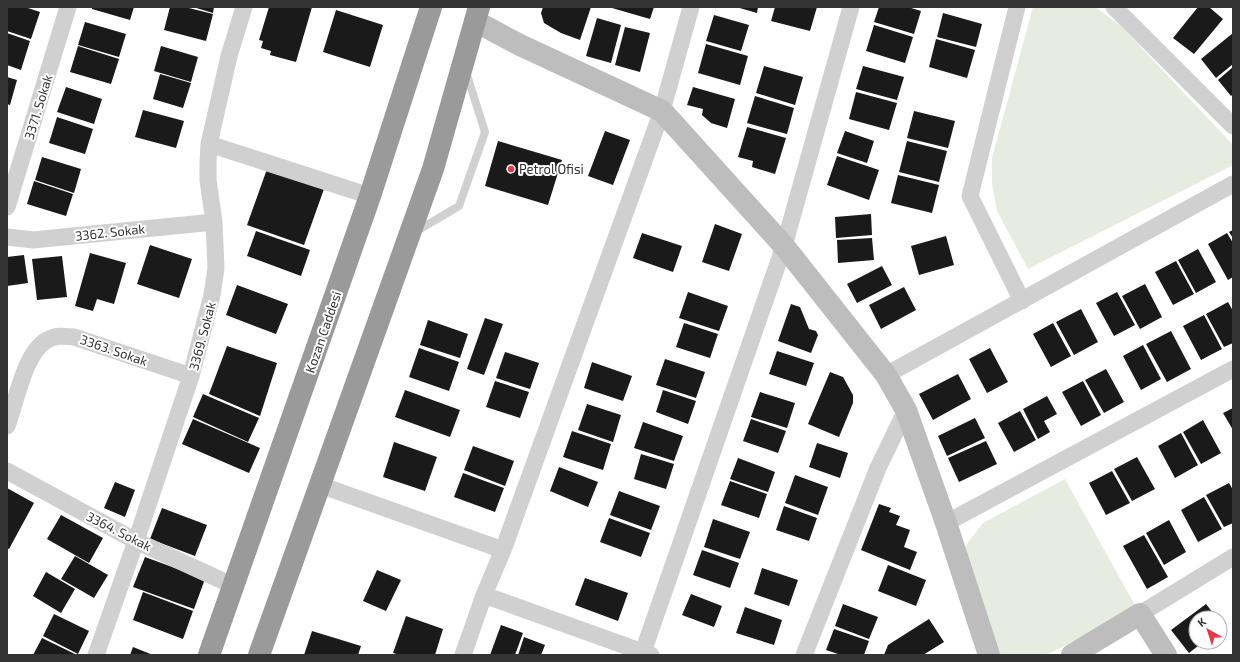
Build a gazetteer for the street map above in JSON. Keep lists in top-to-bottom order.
{
  "streets": {
    "highway": ["Kozan Caddesi"],
    "street": [
      "3371. Sokak",
      "3362. Sokak",
      "3369. Sokak",
      "3363. Sokak",
      "3364. Sokak"
    ]
  },
  "crossings": [
    ["3362. Sokak", "3369. Sokak"],
    ["Kozan Caddesi", "3364. Sokak"],
    ["3369. Sokak", "3363. Sokak"],
    ["3369. Sokak", "3364. Sokak"]
  ],
  "places": ["Petrol Ofisi"],
  "north": "top left"
}
